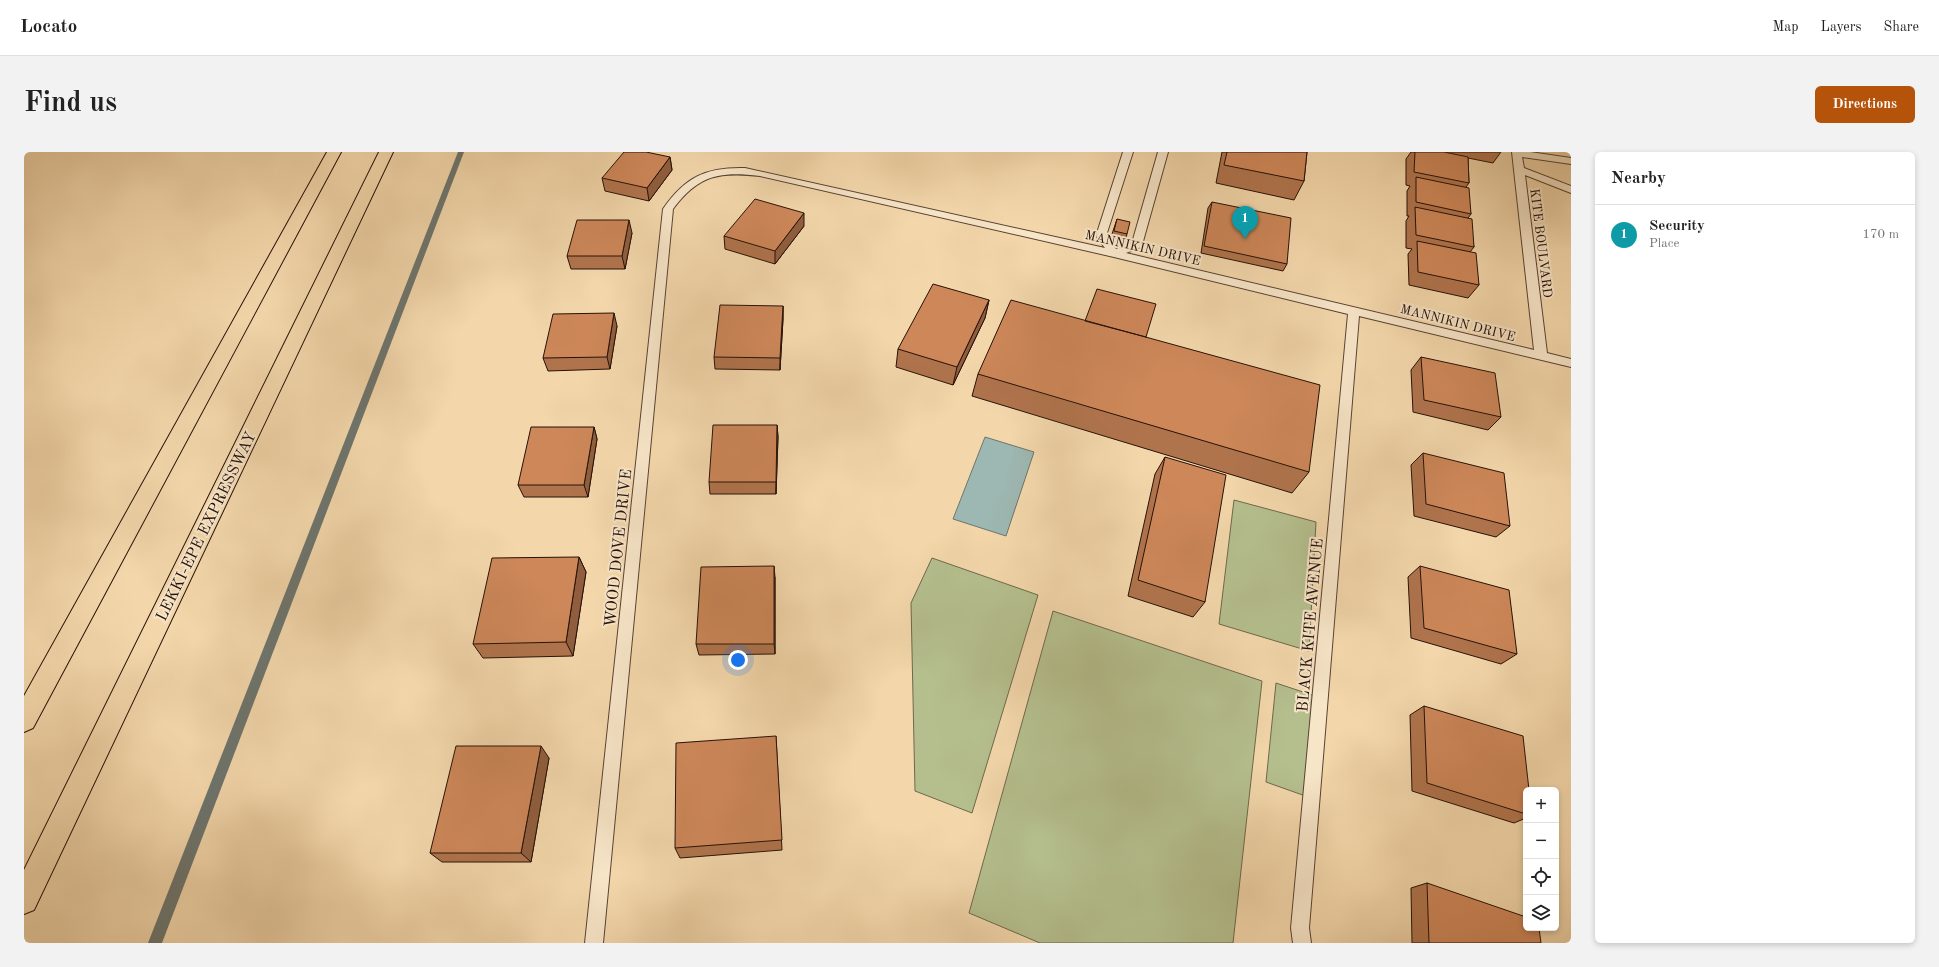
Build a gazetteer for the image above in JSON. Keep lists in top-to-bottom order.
{
  "streets": {
    "highway": ["LEKKI-EPE EXPRESSWAY"],
    "lane": [
      "KITE BOULVARD",
      "MANNIKIN DRIVE",
      "WOOD DOVE DRIVE",
      "BLACK KITE AVENUE"
    ]
  },
  "crossings": [
    ["KITE BOULVARD", "MANNIKIN DRIVE"],
    ["MANNIKIN DRIVE", "WOOD DOVE DRIVE"],
    ["MANNIKIN DRIVE", "BLACK KITE AVENUE"]
  ],
  "page": {
    "header": "Locato",
    "nav": ["Map", "Layers", "Share"],
    "buttons": "Directions",
    "title": "Find us",
    "heading": "Nearby",
    "list": [
      {
        "mark": "1",
        "name": "Security",
        "note": "Place",
        "value": "170 m"
      }
    ],
    "pins": "1",
    "map_buttons": ["+", "−"]
  }
}
